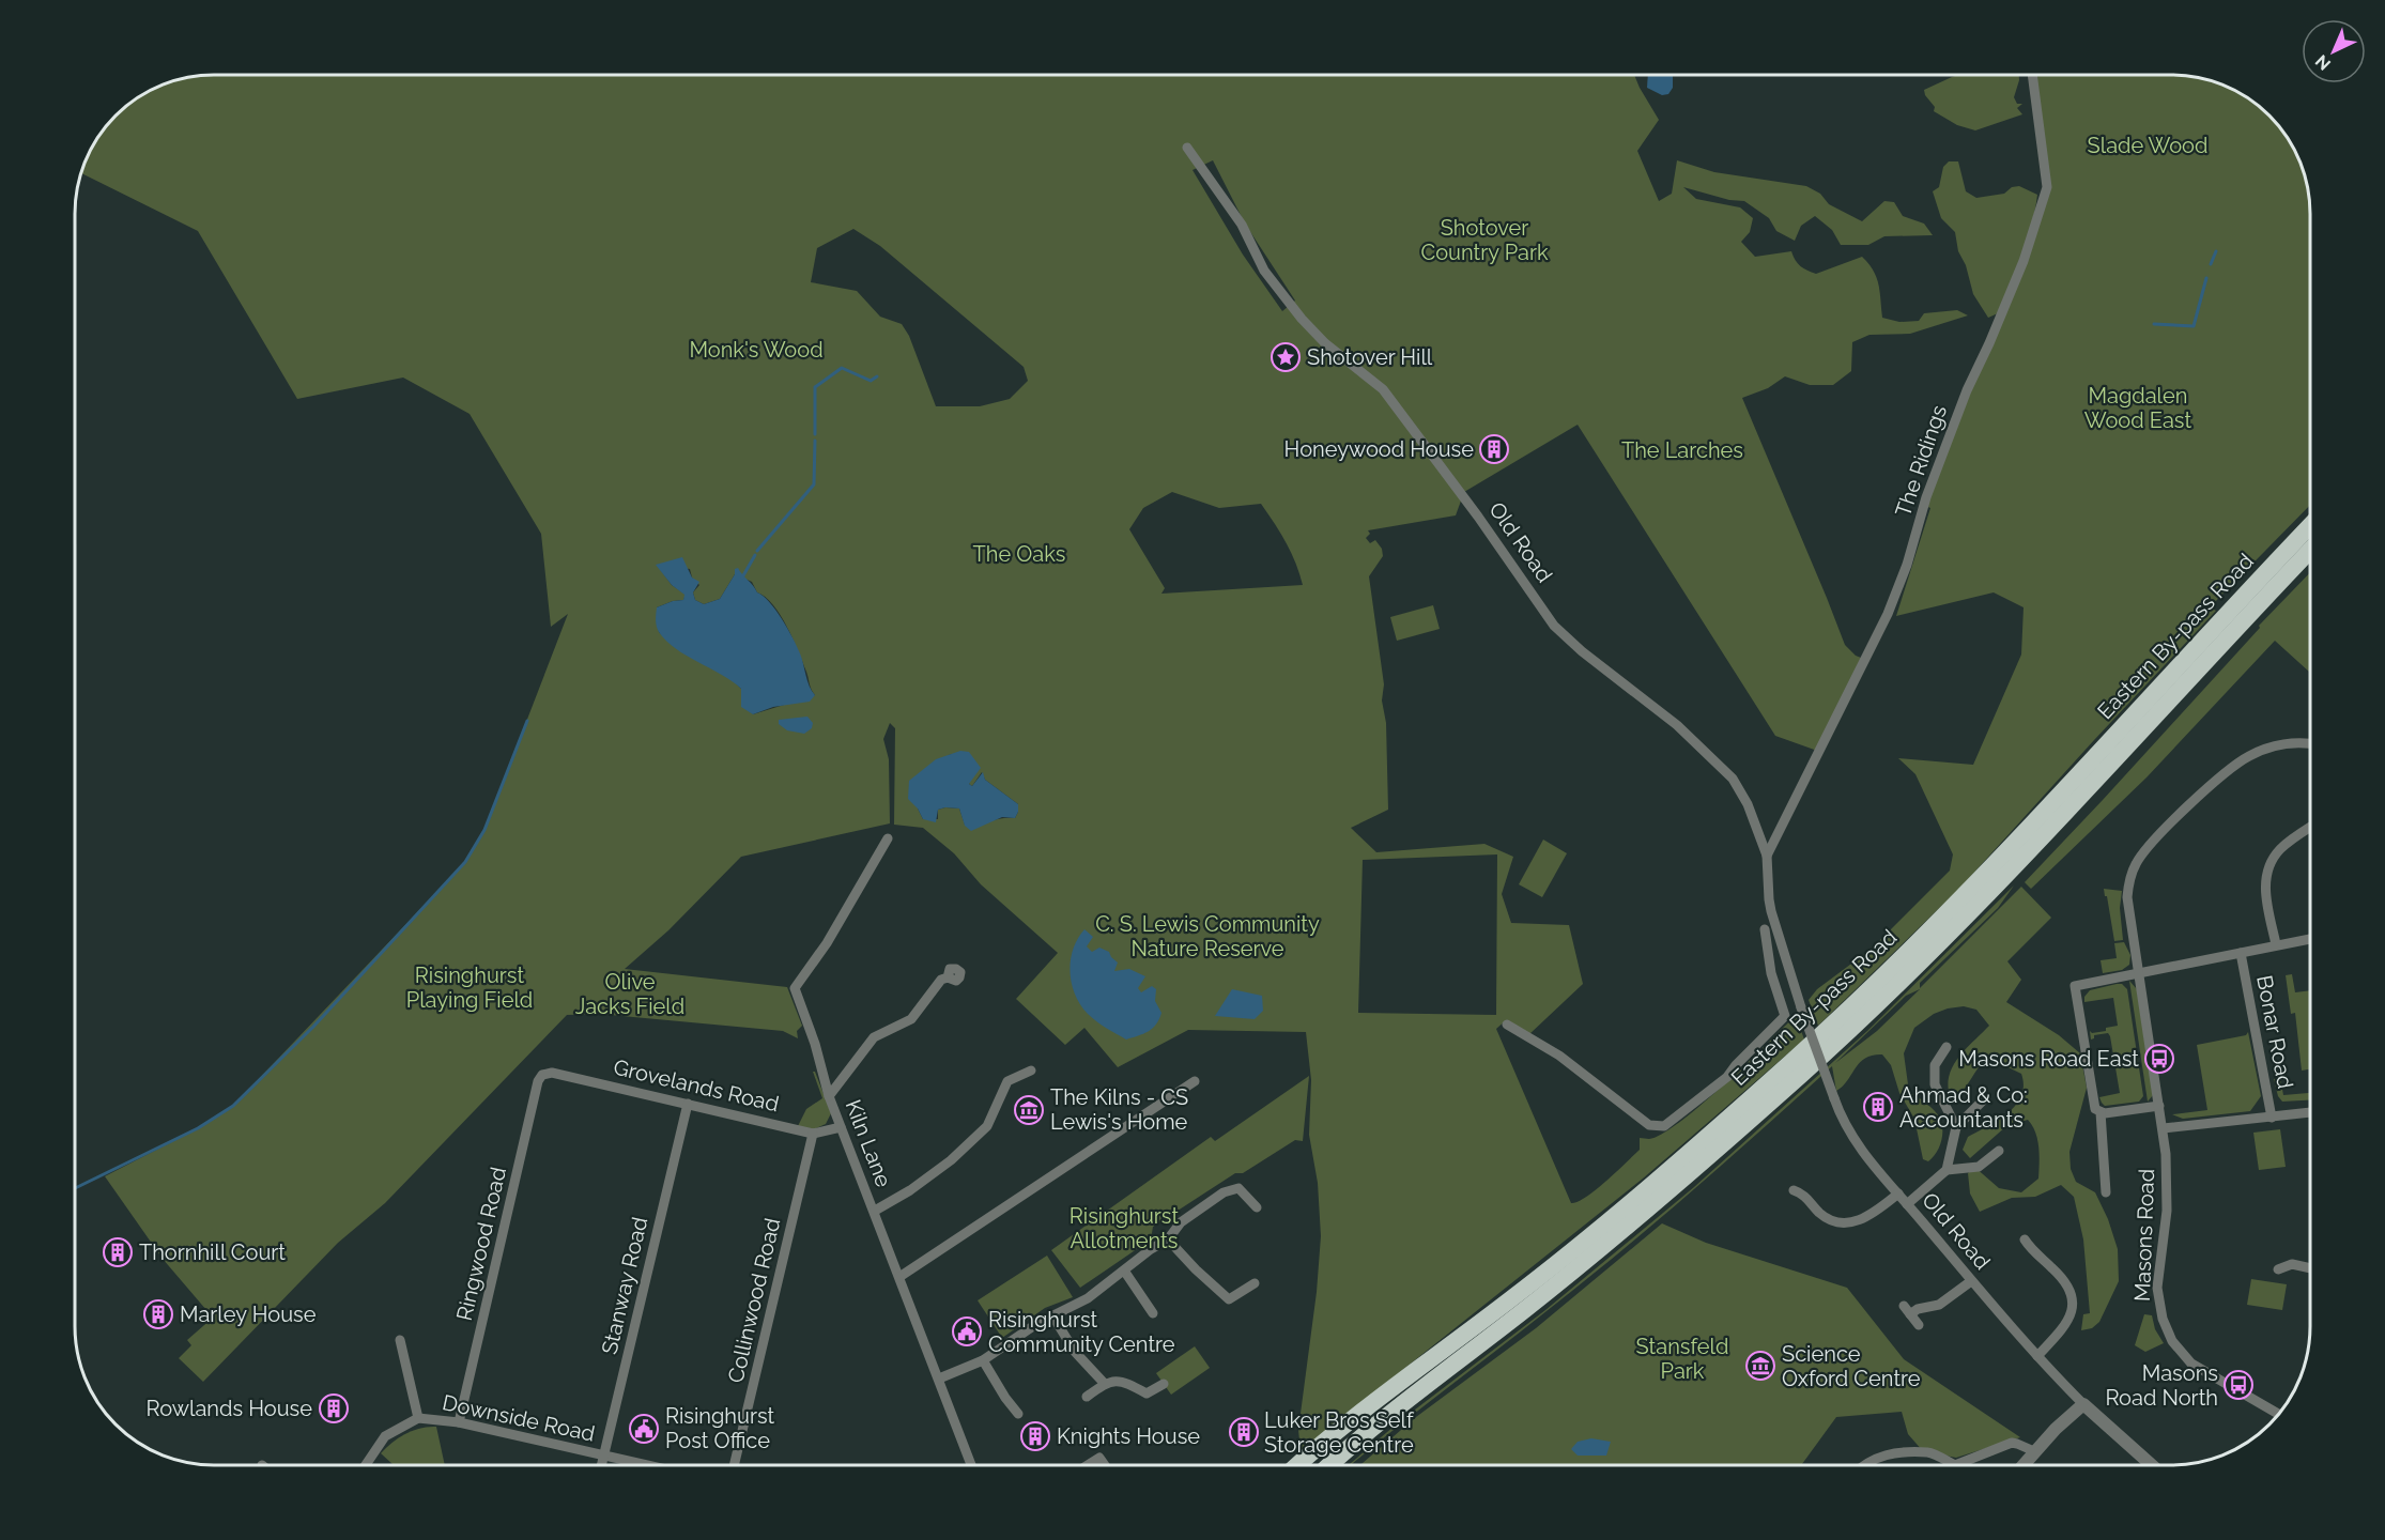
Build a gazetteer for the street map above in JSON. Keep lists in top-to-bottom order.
{
  "streets": {
    "highway": ["Eastern By-pass Road"],
    "street": [
      "The Ridings",
      "Old Road",
      "Bonar Road",
      "Grovelands Road",
      "Kiln Lane",
      "Masons Road",
      "Ringwood Road",
      "Stanway Road",
      "Collinwood Road",
      "Downside Road"
    ]
  },
  "crossings": [
    ["The Ridings", "Old Road"],
    ["Grovelands Road", "Kiln Lane"],
    ["Grovelands Road", "Ringwood Road"],
    ["Grovelands Road", "Stanway Road"],
    ["Grovelands Road", "Collinwood Road"],
    ["Ringwood Road", "Downside Road"],
    ["Stanway Road", "Downside Road"]
  ],
  "parks": [
    "Slade Wood",
    "Shotover Country Park",
    "Monk's Wood",
    "Magdalen Wood East",
    "The Larches",
    "The Oaks",
    "C. S. Lewis Community Nature Reserve",
    "Risinghurst Playing Field",
    "Olive Jacks Field",
    "Risinghurst Allotments",
    "Stansfeld Park"
  ],
  "places": {
    "place": ["Shotover Hill"],
    "building": [
      "Honeywood House",
      "Ahmad & Co: Accountants",
      "Thornhill Court",
      "Marley House",
      "Rowlands House",
      "Luker Bros Self Storage Centre",
      "Knights House"
    ],
    "bus stop": ["Masons Road East", "Masons Road North"],
    "museum": ["The Kilns - CS Lewis's Home", "Science Oxford Centre"],
    "public building": ["Risinghurst Community Centre", "Risinghurst Post Office"]
  },
  "north": "bottom left"
}
